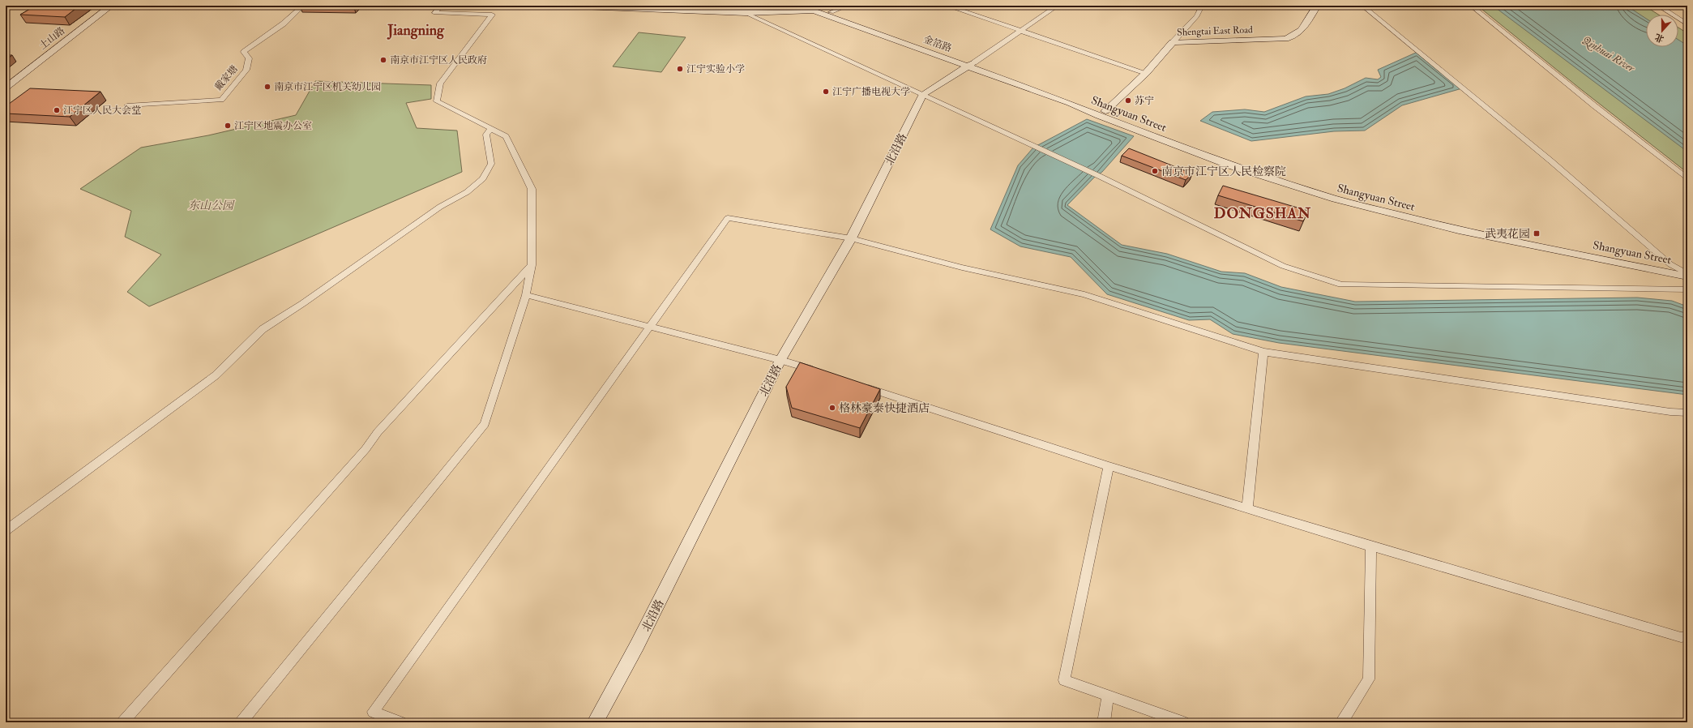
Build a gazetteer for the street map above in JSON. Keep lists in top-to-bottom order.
{
  "streets": {
    "main road": [
      "Shengtai East Road",
      "土山路",
      "金箔路",
      "Shangyuan Street",
      "北沿路"
    ],
    "street": ["戴家塘"]
  },
  "crossings": [
    ["Shengtai East Road", "Shangyuan Street"],
    ["金箔路", "Shangyuan Street"]
  ],
  "districts": ["Jiangning", "DONGSHAN"],
  "water": ["Qinhuai River"],
  "parks": ["东山公园"],
  "places": {
    "other": [
      "南京市江宁区人民政府",
      "江宁实验小学",
      "南京市江宁区机关幼儿园",
      "江宁广播电视大学",
      "苏宁",
      "江宁区人民大会堂",
      "江宁区地震办公室",
      "南京市江宁区人民检察院",
      "格林豪泰快捷酒店"
    ],
    "transit": ["武夷花园"]
  },
  "north": "bottom"
}
